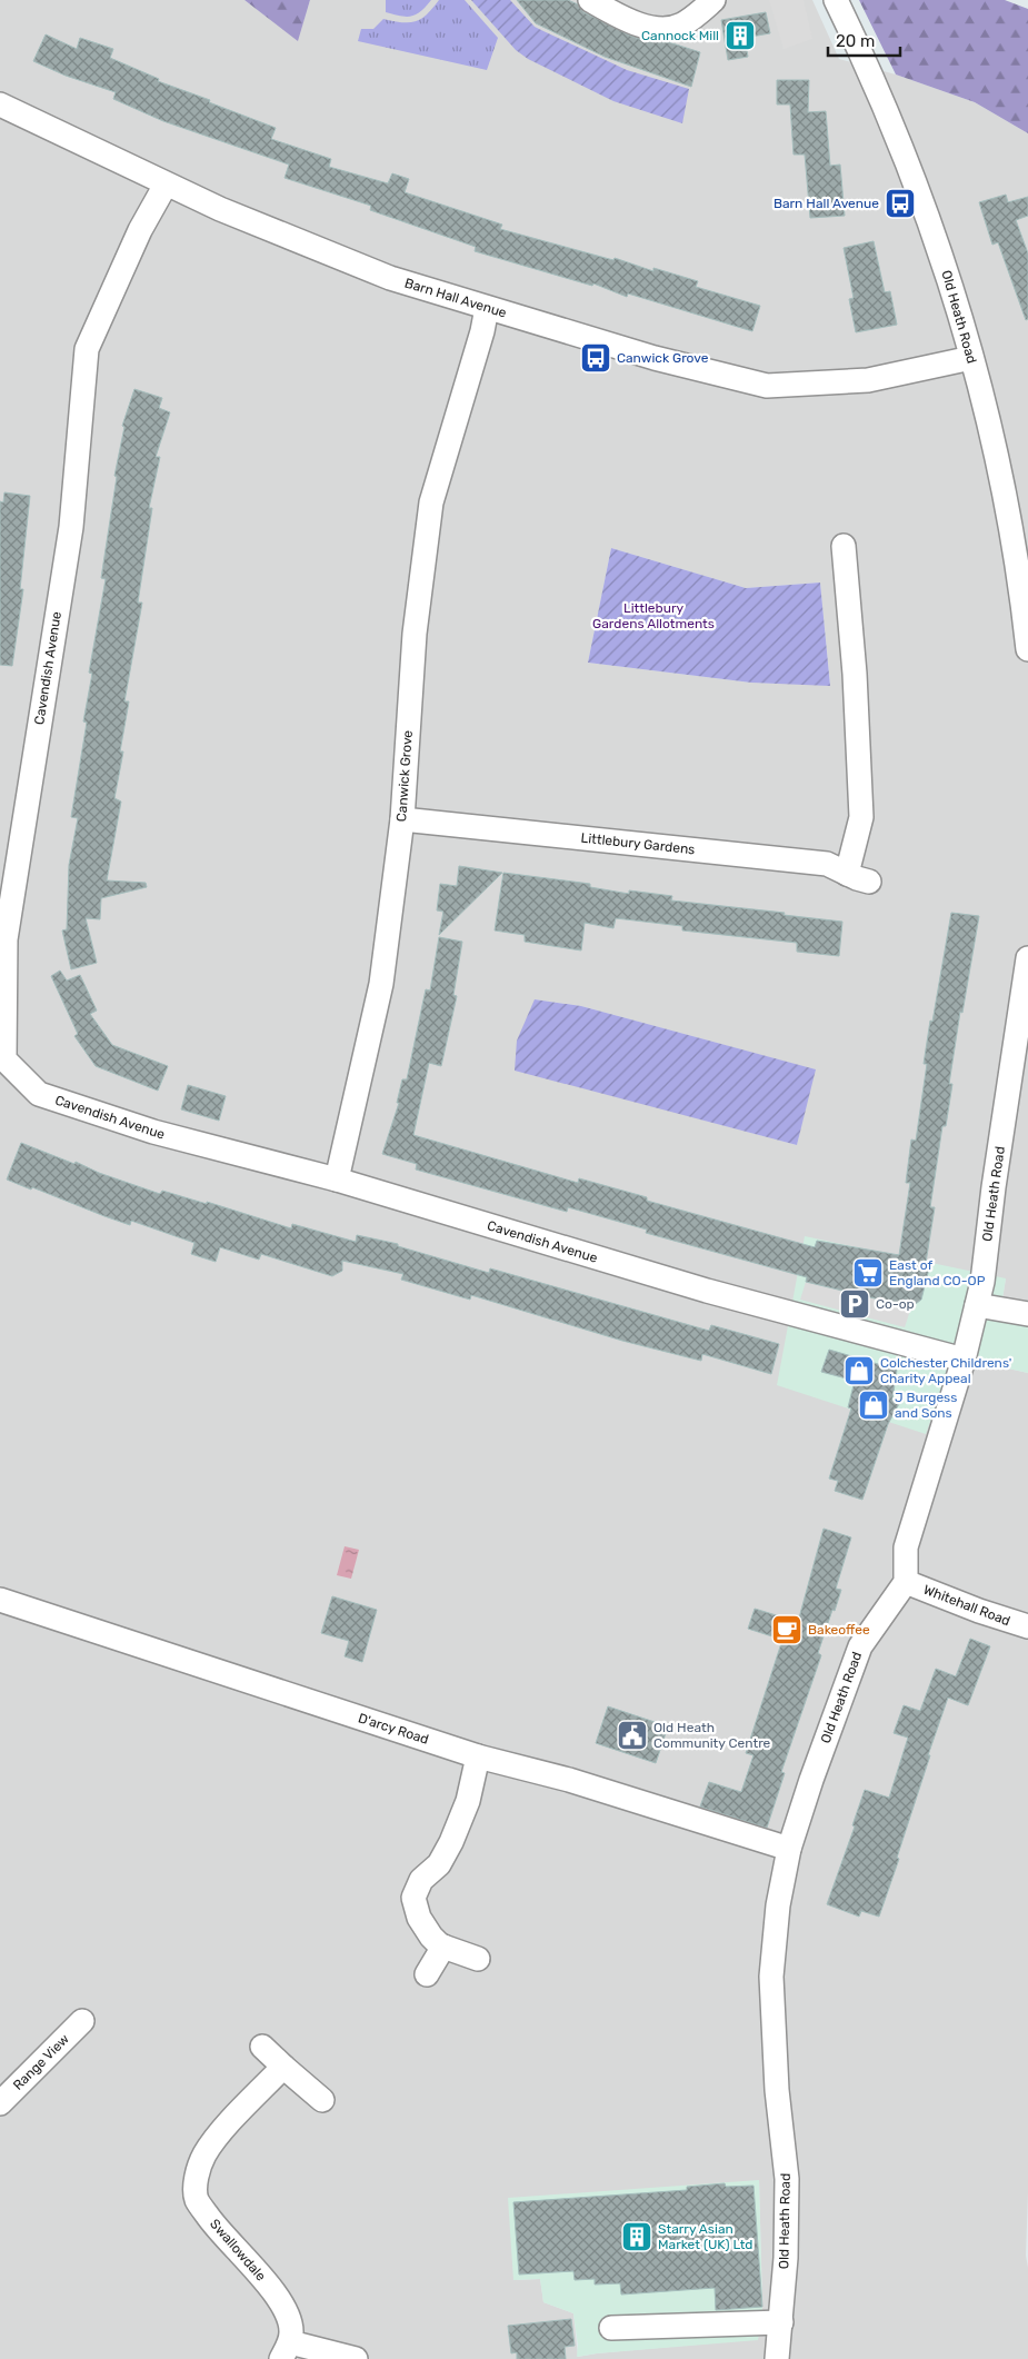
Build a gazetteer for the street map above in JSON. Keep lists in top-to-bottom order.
{
  "streets": {
    "street": [
      "Barn Hall Avenue",
      "Old Heath Road",
      "Cavendish Avenue",
      "Canwick Grove",
      "Littlebury Gardens",
      "Whitehall Road",
      "D'arcy Road",
      "Range View",
      "Swallowdale"
    ]
  },
  "crossings": [
    ["Barn Hall Avenue", "Old Heath Road"],
    ["Barn Hall Avenue", "Cavendish Avenue"],
    ["Barn Hall Avenue", "Canwick Grove"],
    ["Old Heath Road", "Cavendish Avenue"],
    ["Old Heath Road", "Whitehall Road"],
    ["Old Heath Road", "D'arcy Road"],
    ["Cavendish Avenue", "Canwick Grove"],
    ["Canwick Grove", "Littlebury Gardens"]
  ],
  "parks": ["Littlebury Gardens Allotments"],
  "places": {
    "building": ["Cannock Mill", "Starry Asian Market (UK) Ltd"],
    "bus stop": ["Barn Hall Avenue", "Canwick Grove"],
    "supermarket": ["East of England CO-OP"],
    "parking": ["Co-op"],
    "shop": ["Colchester Childrens' Charity Appeal", "J Burgess and Sons"],
    "cafe": ["Bakeoffee"],
    "public building": ["Old Heath Community Centre"]
  },
  "scale_bar": "20 m"
}
